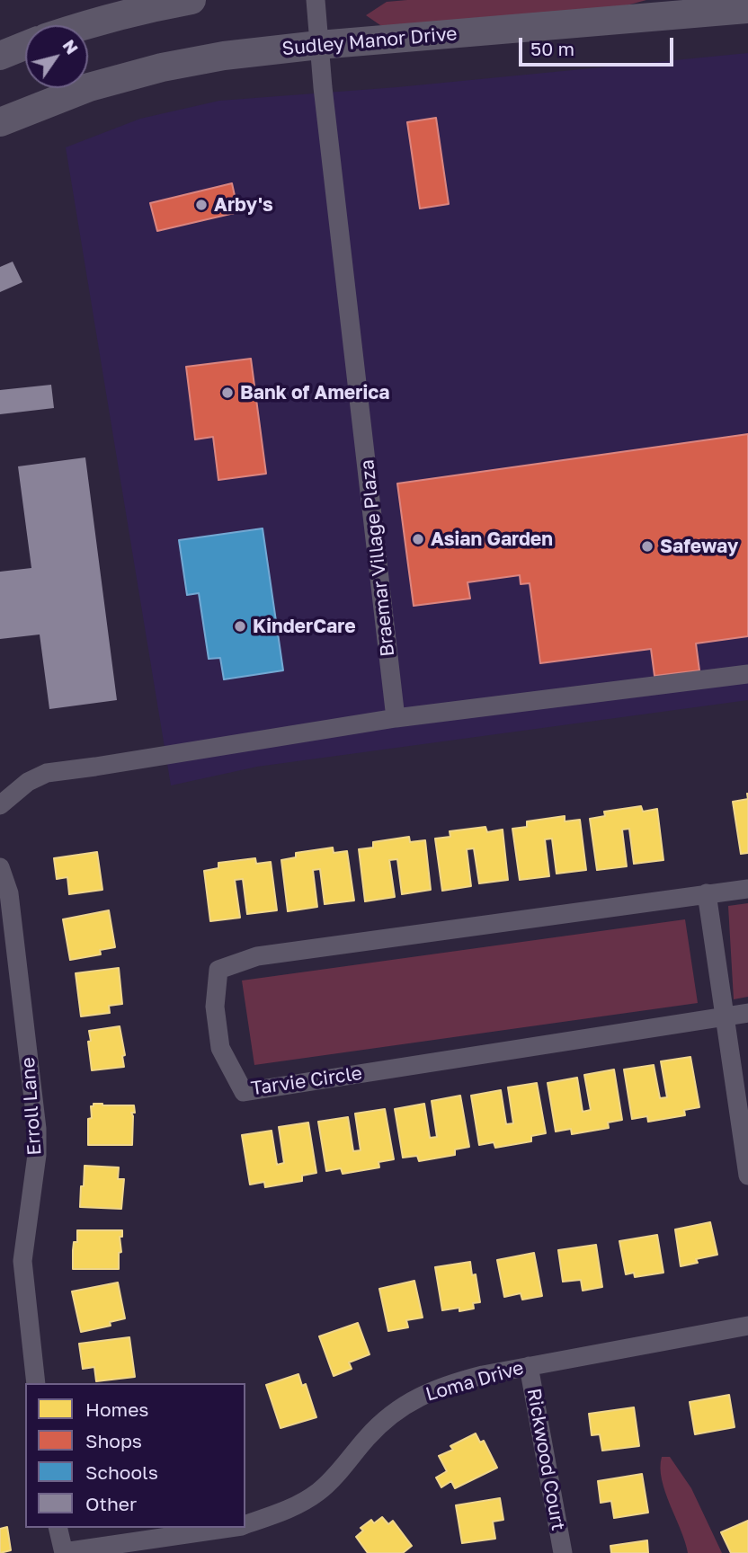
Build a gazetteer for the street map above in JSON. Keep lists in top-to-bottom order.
{
  "streets": {
    "main road": ["Sudley Manor Drive"],
    "street": [
      "Braemar Village Plaza",
      "Tarvie Circle",
      "Erroll Lane",
      "Loma Drive",
      "Rickwood Court"
    ]
  },
  "crossings": [
    ["Sudley Manor Drive", "Braemar Village Plaza"],
    ["Loma Drive", "Rickwood Court"]
  ],
  "places": [
    "Arby's",
    "Bank of America",
    "Asian Garden",
    "Safeway",
    "KinderCare"
  ],
  "legend": [
    "Homes",
    "Shops",
    "Schools",
    "Other"
  ],
  "scale_bar": "50 m",
  "north": "top right"
}
